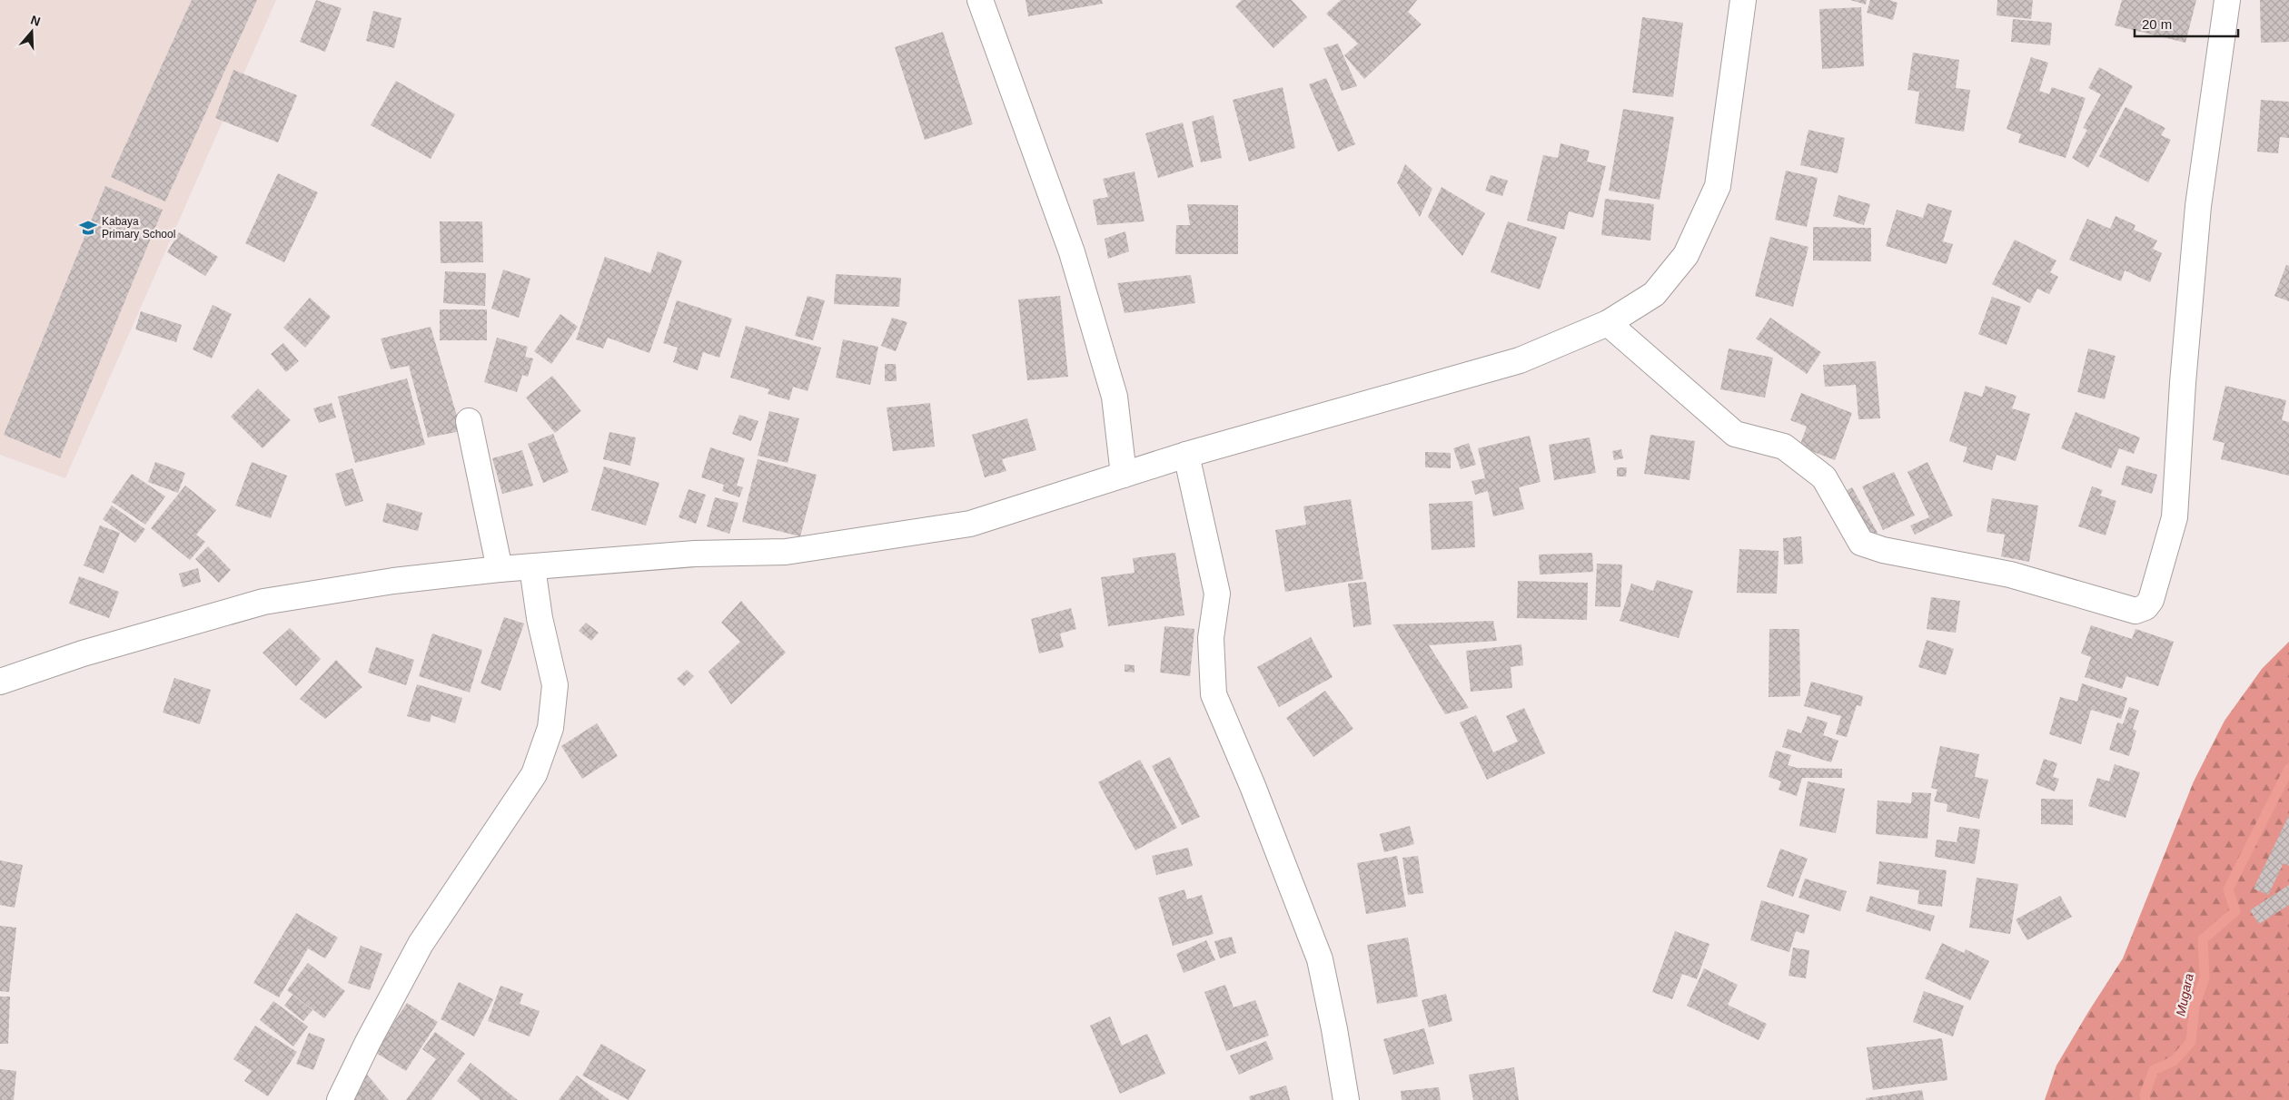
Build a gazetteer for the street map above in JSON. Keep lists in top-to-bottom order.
{
  "water": ["Mugara"],
  "places": {
    "school or university": ["Kabaya Primary School"]
  },
  "scale_bar": "20 m",
  "north": "top"
}
